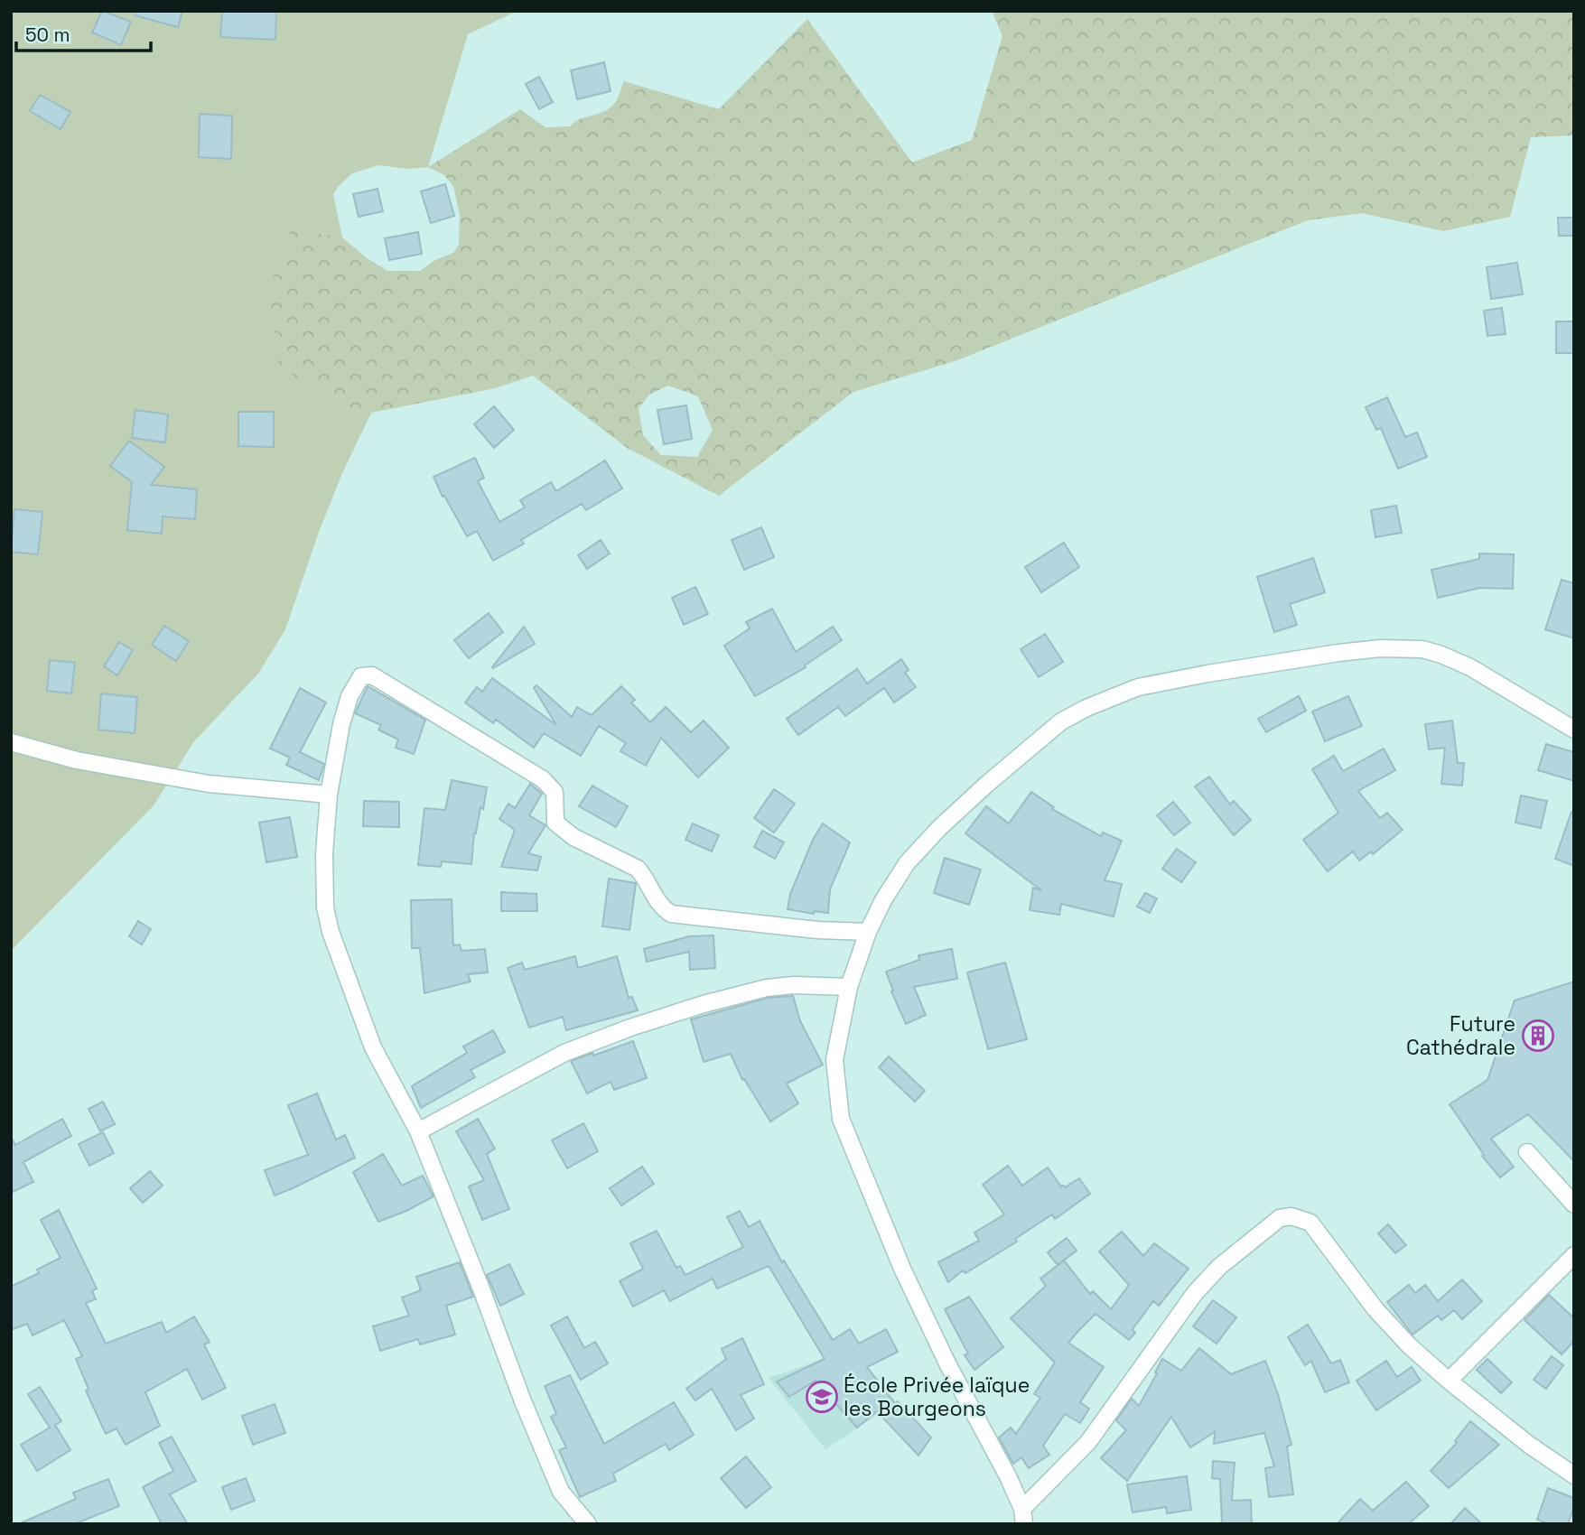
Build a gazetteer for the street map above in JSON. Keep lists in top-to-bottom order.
{
  "places": {
    "building": ["Future Cathédrale"],
    "school or university": ["École Privée laïque les Bourgeons"]
  },
  "scale_bar": "50 m"
}
